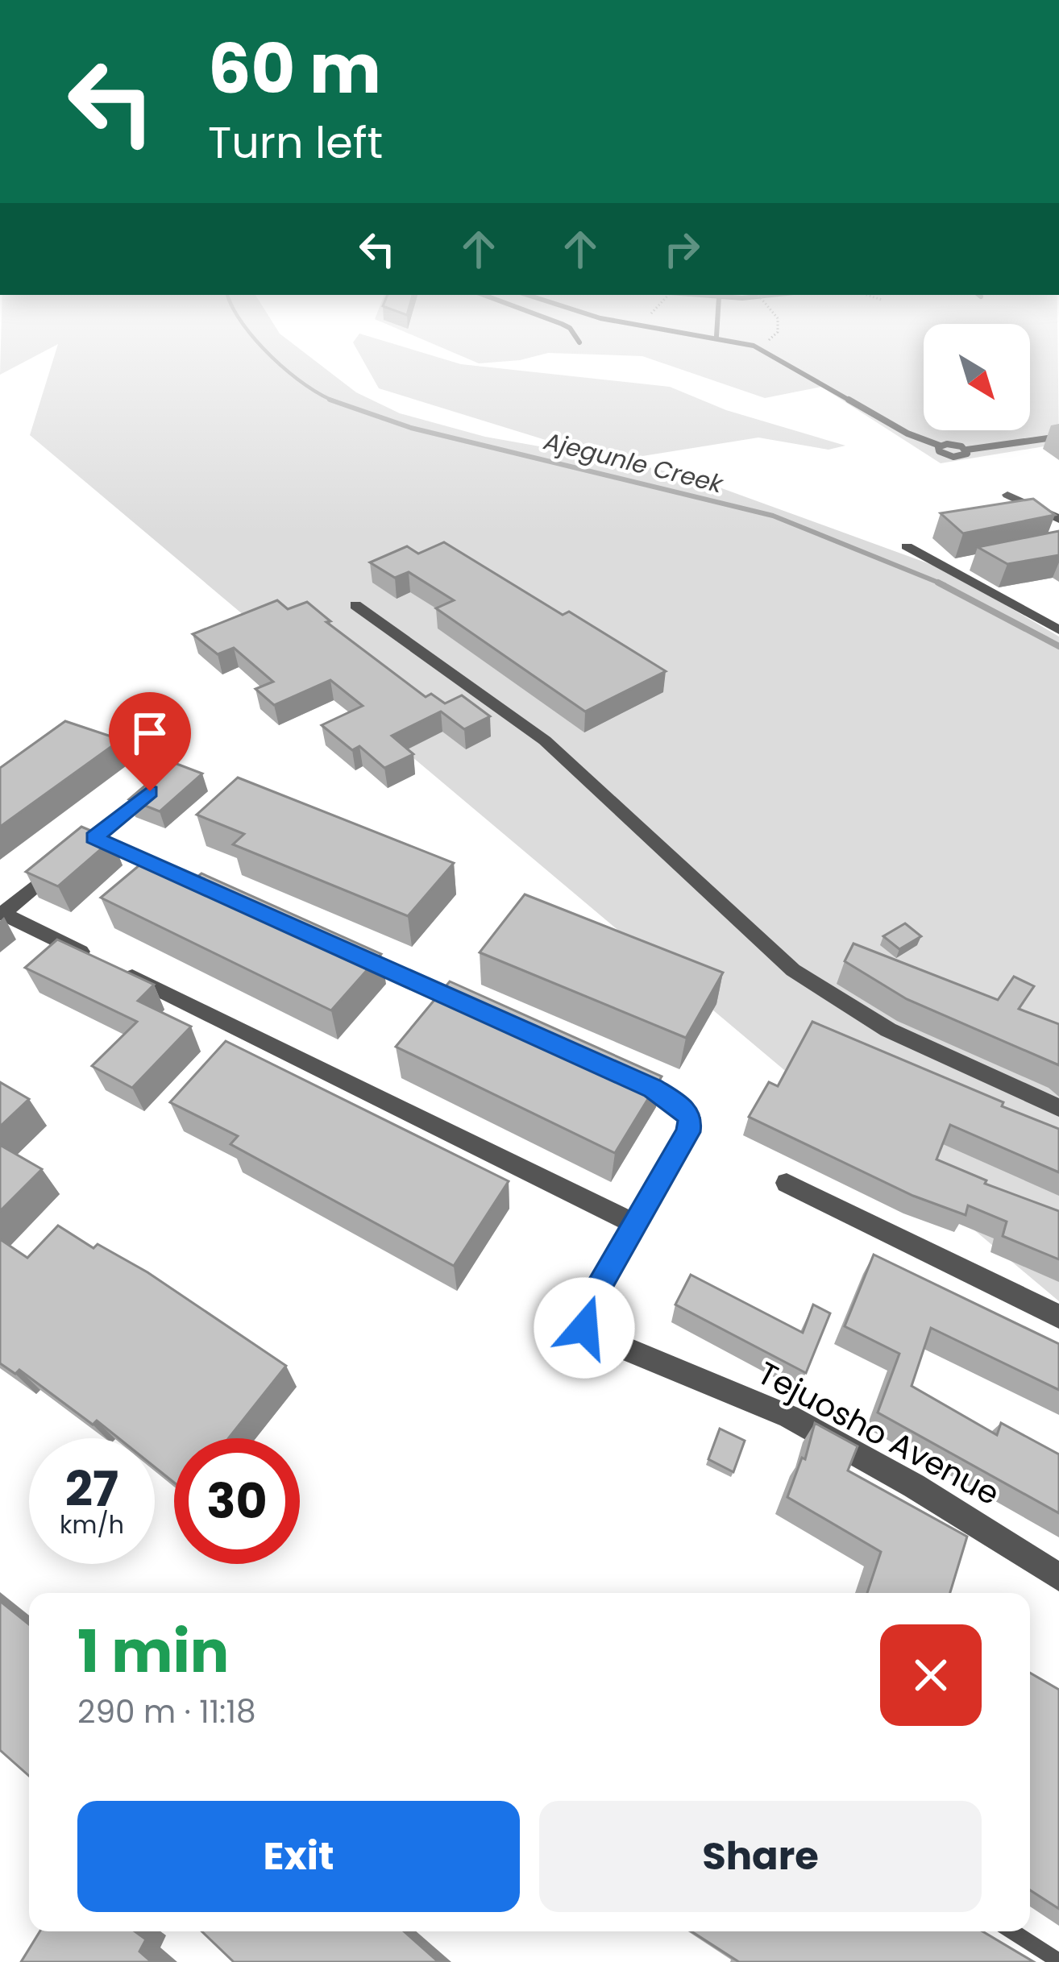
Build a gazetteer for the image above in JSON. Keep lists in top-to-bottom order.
{
  "streets": {
    "street": ["Tejuosho Avenue"]
  },
  "water": ["Ajegunle Creek"],
  "north": "bottom right",
  "page": {
    "turn": ["60 m", "Turn left"],
    "speed": "27 km/h",
    "limit": "30",
    "heading": ["1 min", "290 m · 11:18"],
    "buttons": ["Exit", "Share"]
  }
}
